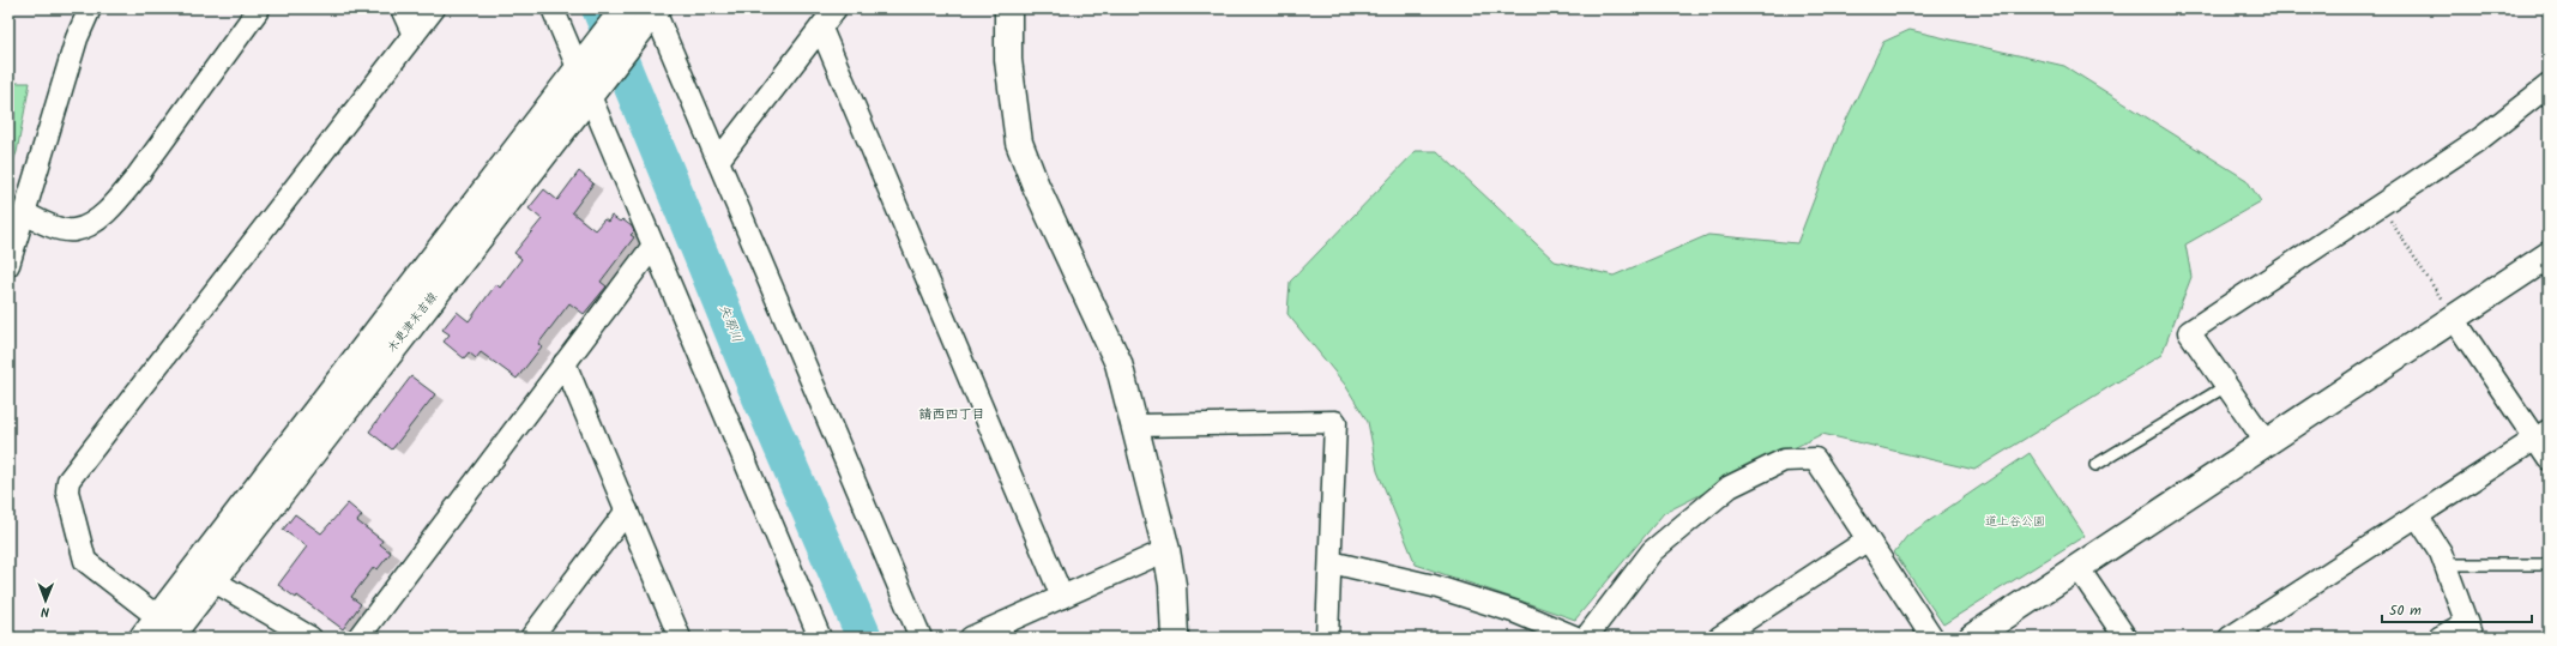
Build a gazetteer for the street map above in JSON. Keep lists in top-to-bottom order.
{
  "streets": {
    "street": ["木更津末吉線"]
  },
  "districts": ["請西四丁目"],
  "water": ["矢那川"],
  "parks": ["道上谷公園"],
  "scale_bar": "50 m",
  "north": "bottom"
}
